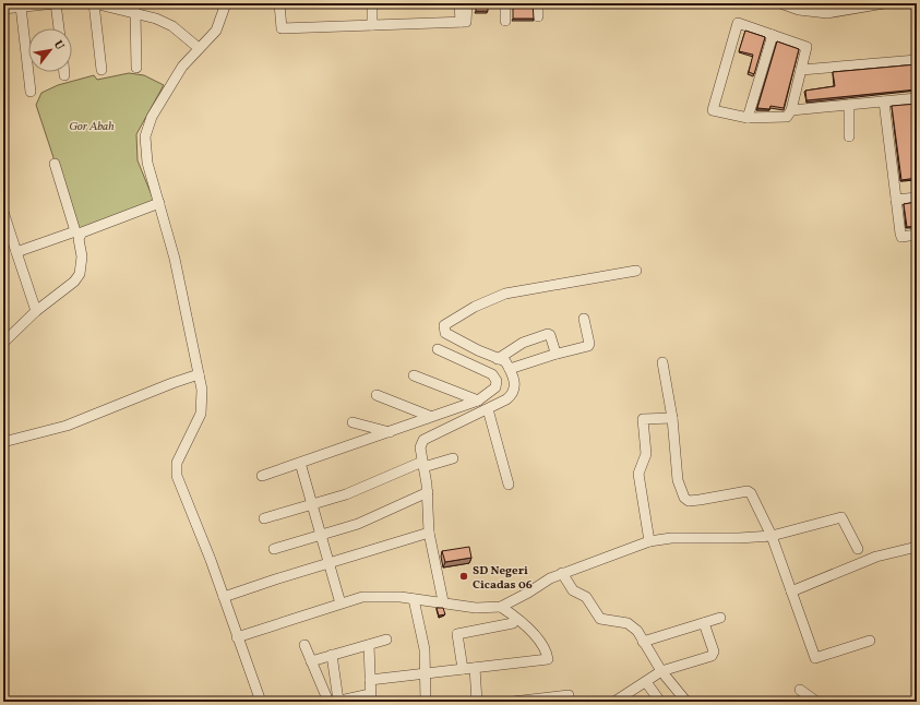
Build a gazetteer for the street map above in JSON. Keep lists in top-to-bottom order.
{
  "parks": ["Gor Abah"],
  "places": ["SD Negeri Cicadas 06"],
  "north": "top right"
}
